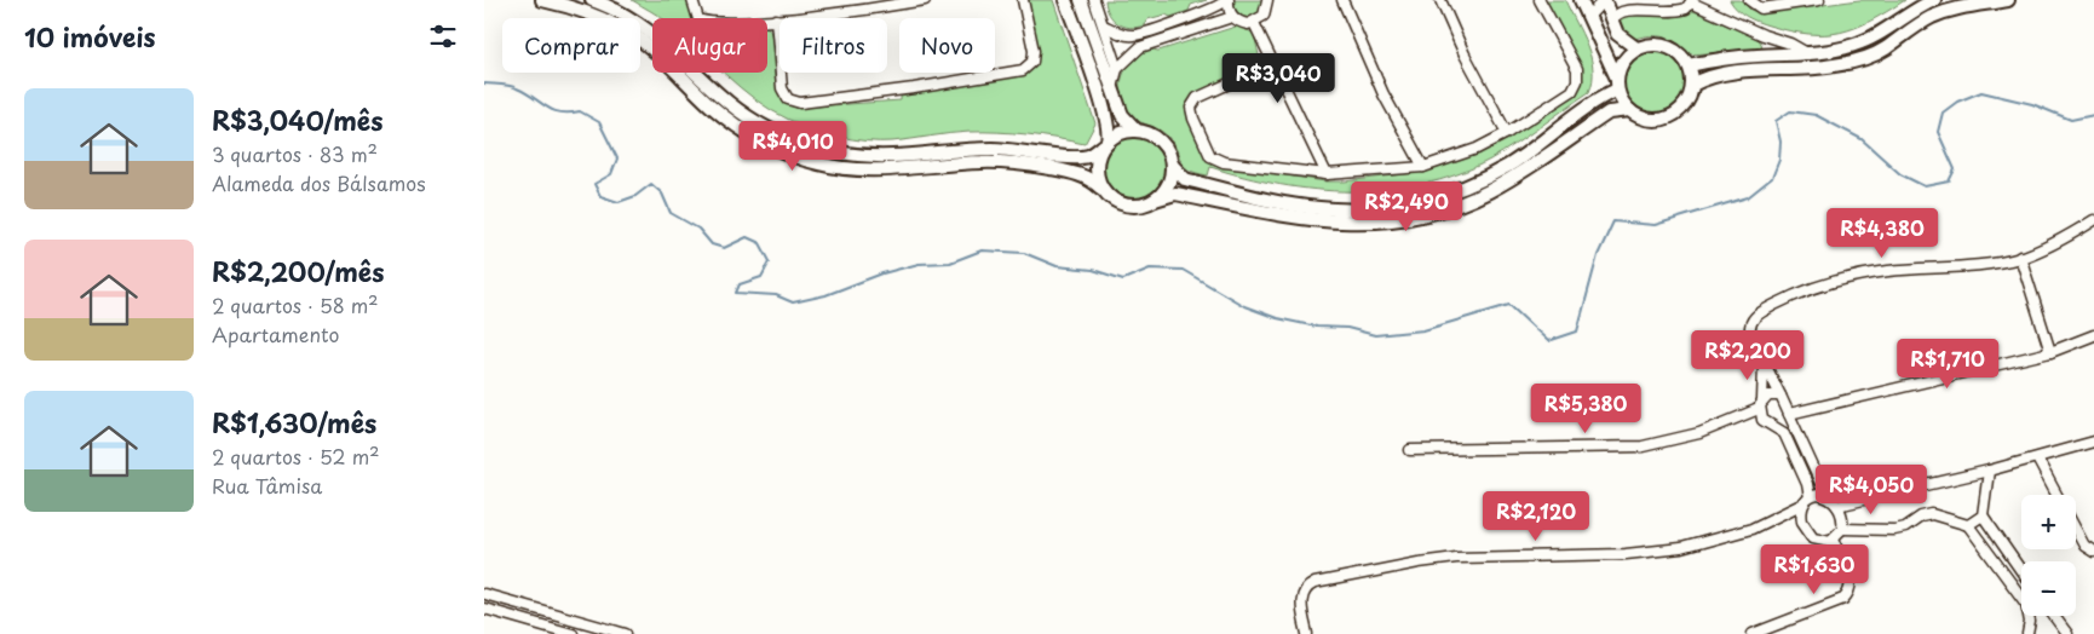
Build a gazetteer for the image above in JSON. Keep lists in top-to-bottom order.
{
  "page": {
    "heading": "10 imóveis",
    "chip": [
      "Comprar",
      "Alugar",
      "Filtros",
      "Novo"
    ],
    "price": [
      "R$3,040",
      "R$4,010",
      "R$2,490",
      "R$4,380",
      "R$2,200",
      "R$1,710",
      "R$5,380",
      "R$4,050",
      "R$2,120",
      "R$1,630"
    ],
    "list": [
      {
        "name": "R$3,040/mês",
        "note": "3 quartos · 83 m² · Alameda dos Bálsamos"
      },
      {
        "name": "R$2,200/mês",
        "note": "2 quartos · 58 m² · Apartamento"
      },
      {
        "name": "R$1,630/mês",
        "note": "2 quartos · 52 m² · Rua Tâmisa"
      }
    ],
    "map_buttons": ["+", "−"]
  }
}
